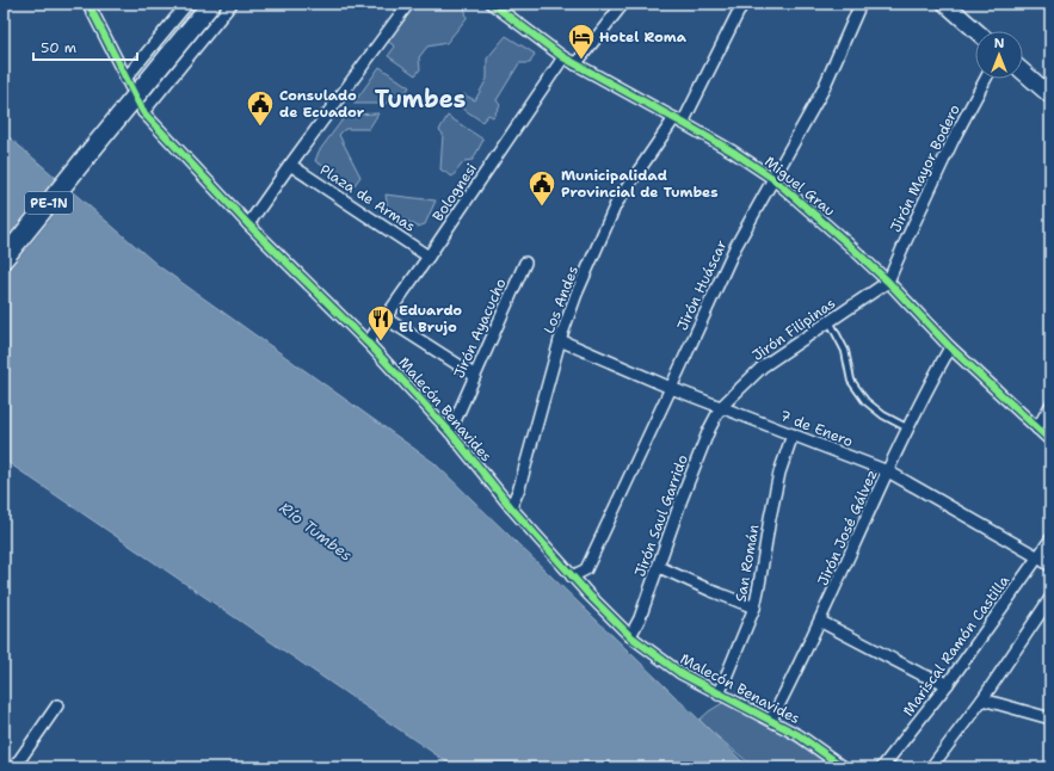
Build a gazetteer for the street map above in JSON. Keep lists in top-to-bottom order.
{
  "streets": {
    "highway": ["PE-1N"],
    "street": [
      "Jirón Mayor Bodero",
      "Miguel Grau",
      "Bolognesi",
      "Plaza de Armas",
      "Jirón Huáscar",
      "Los Andes",
      "Jirón Ayacucho",
      "Jirón Filipinas",
      "Malecón Benavides",
      "7 de Enero",
      "Jirón Saul Garrido",
      "Jirón José Gálvez",
      "San Román",
      "Mariscal Ramón Castilla"
    ]
  },
  "crossings": [
    ["Jirón Mayor Bodero", "Miguel Grau"],
    ["Jirón Mayor Bodero", "Jirón Filipinas"],
    ["Miguel Grau", "Bolognesi"],
    ["Miguel Grau", "Jirón Huáscar"],
    ["Miguel Grau", "Los Andes"],
    ["Miguel Grau", "Jirón Filipinas"],
    ["Miguel Grau", "Jirón José Gálvez"],
    ["Bolognesi", "Plaza de Armas"],
    ["Bolognesi", "Malecón Benavides"],
    ["Jirón Huáscar", "Malecón Benavides"],
    ["Jirón Huáscar", "7 de Enero"],
    ["Los Andes", "Malecón Benavides"],
    ["Los Andes", "7 de Enero"],
    ["Jirón Ayacucho", "Malecón Benavides"],
    ["Jirón Filipinas", "7 de Enero"],
    ["Jirón Filipinas", "Jirón Saul Garrido"],
    ["Malecón Benavides", "Jirón Saul Garrido"],
    ["Malecón Benavides", "Jirón José Gálvez"],
    ["Malecón Benavides", "San Román"],
    ["7 de Enero", "Jirón Saul Garrido"],
    ["7 de Enero", "Jirón José Gálvez"],
    ["7 de Enero", "San Román"],
    ["7 de Enero", "Mariscal Ramón Castilla"]
  ],
  "districts": ["Tumbes"],
  "water": ["Río Tumbes"],
  "places": {
    "hotel": ["Hotel Roma"],
    "public building": ["Consulado de Ecuador", "Municipalidad Provincial de Tumbes"],
    "restaurant": ["Eduardo El Brujo"]
  },
  "scale_bar": "50 m",
  "north": "top"
}
